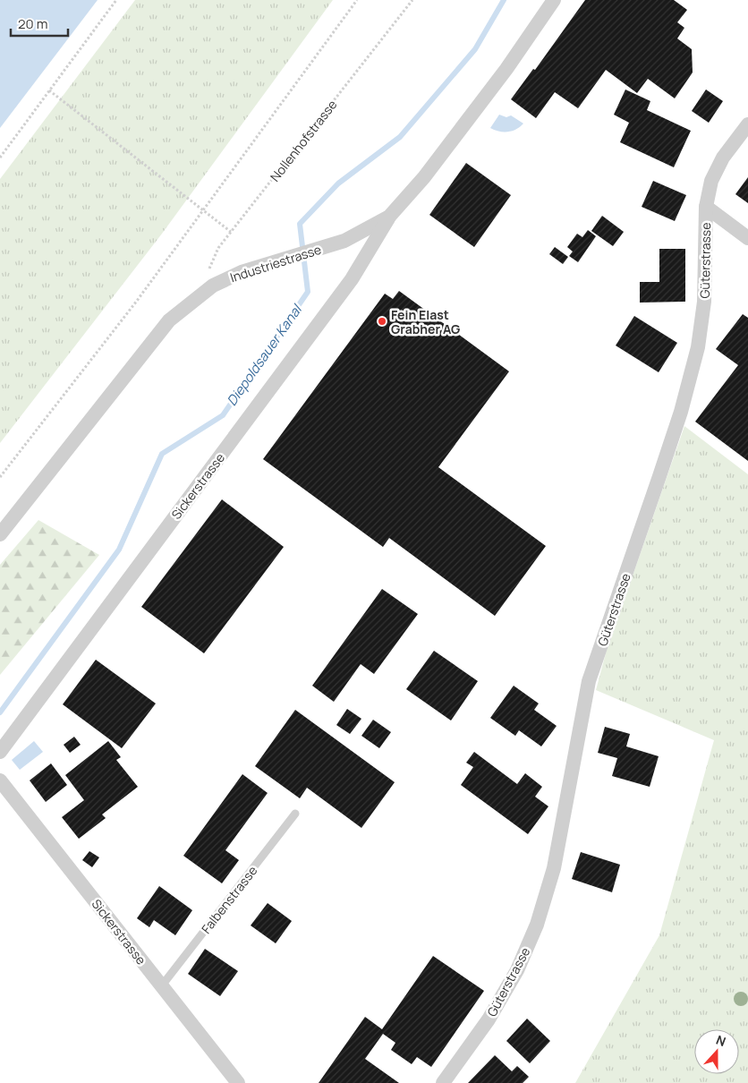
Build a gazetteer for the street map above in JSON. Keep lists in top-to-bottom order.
{
  "streets": {
    "street": ["Güterstrasse", "Industriestrasse", "Sickerstrasse"],
    "lane": ["Falbenstrasse"],
    "path": ["Nollenhofstrasse"]
  },
  "crossings": [
    ["Nollenhofstrasse", "Industriestrasse"],
    ["Industriestrasse", "Sickerstrasse"],
    ["Sickerstrasse", "Falbenstrasse"]
  ],
  "water": ["Diepoldsauer Kanal"],
  "places": ["Fein Elast Grabher AG"],
  "scale_bar": "20 m",
  "north": "top"
}
